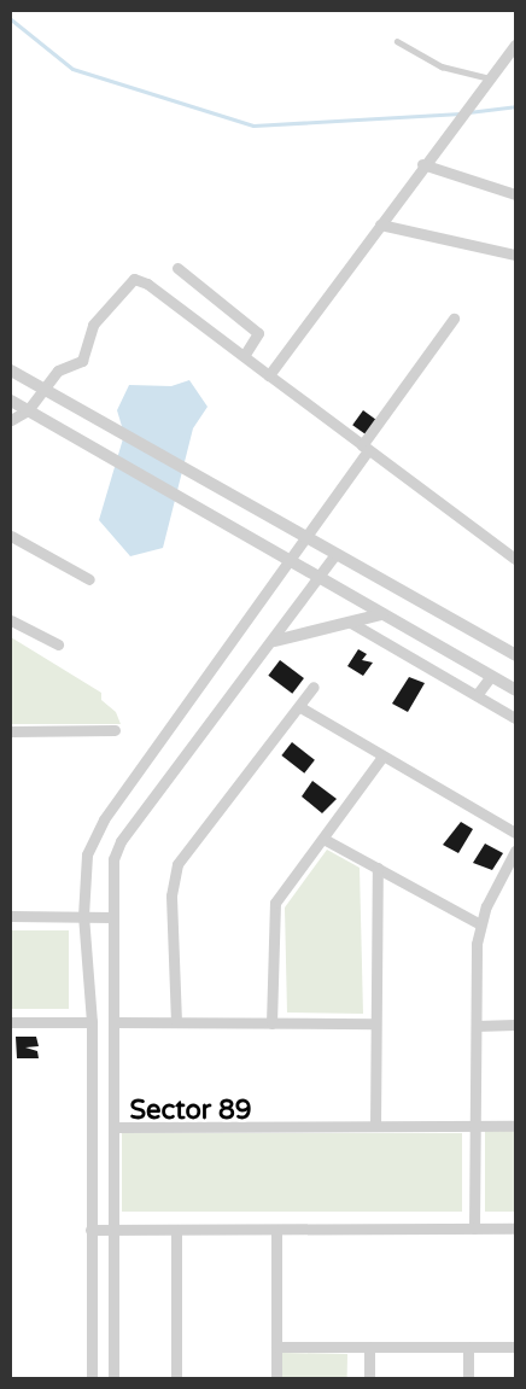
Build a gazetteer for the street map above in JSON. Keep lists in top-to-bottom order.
{
  "districts": ["Sector 89"]
}
